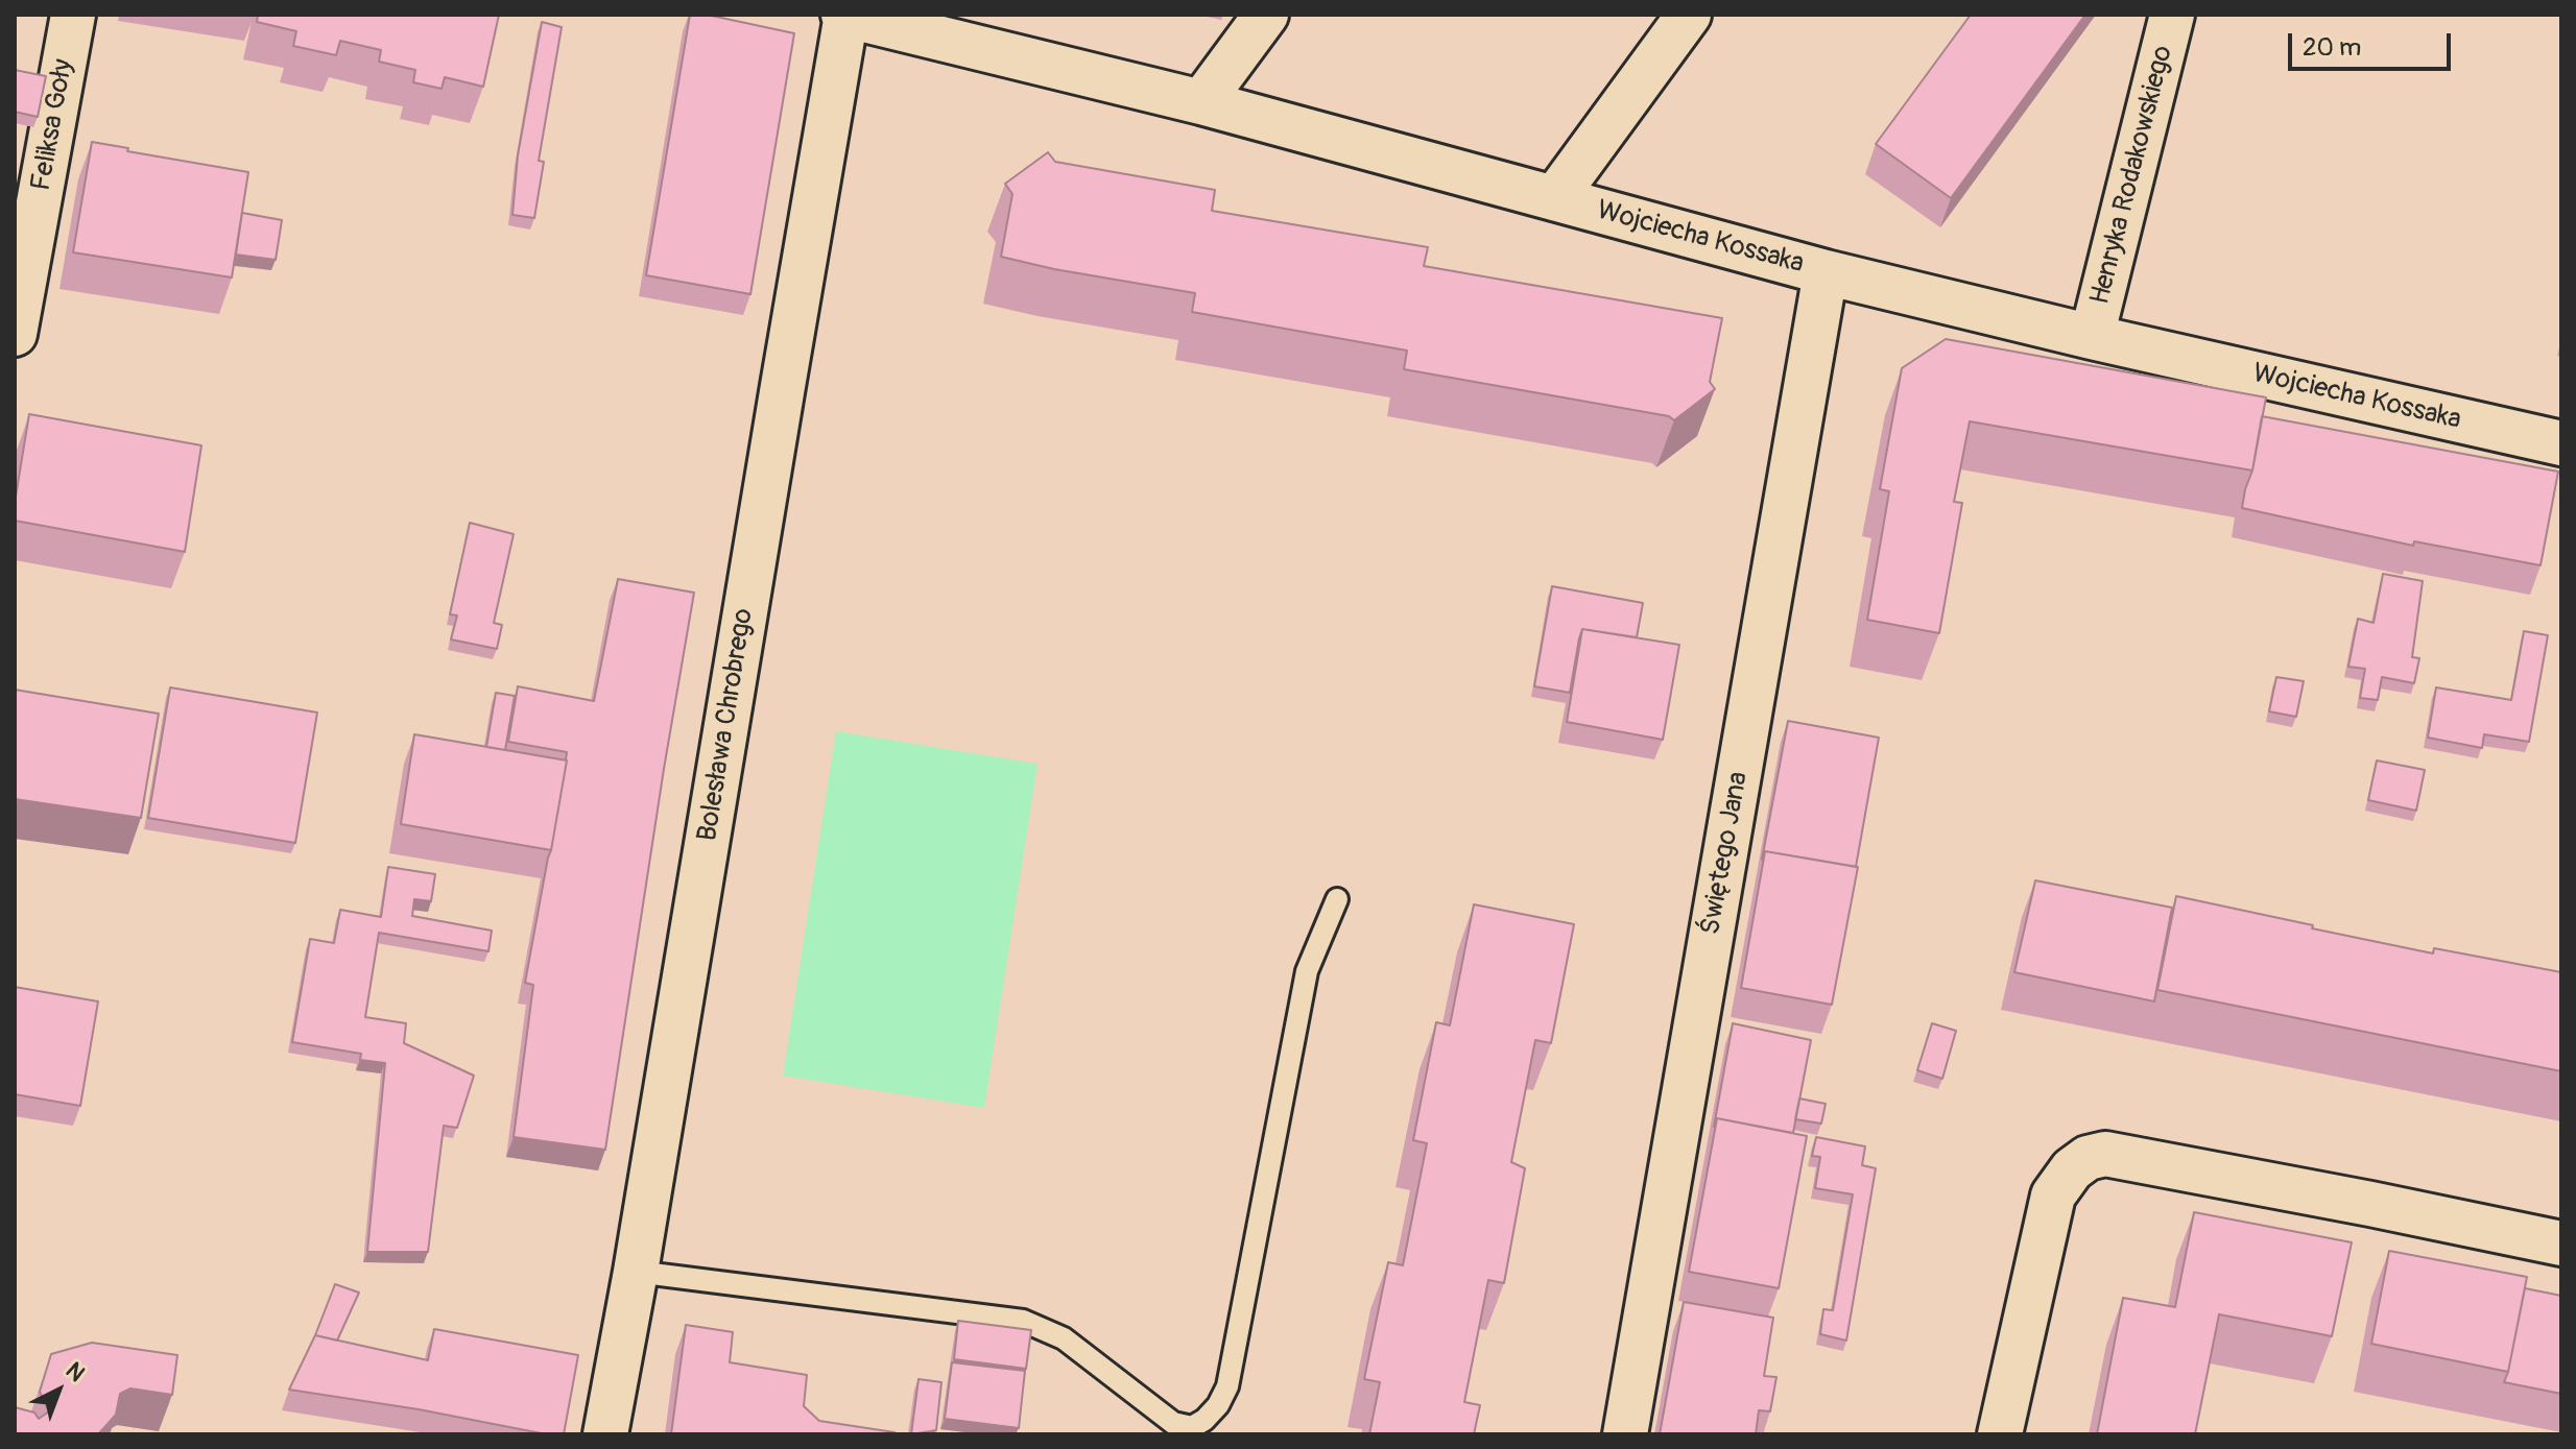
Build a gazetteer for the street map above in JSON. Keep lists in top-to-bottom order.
{
  "streets": {
    "street": [
      "Feliksa Goły",
      "Henryka Rodakowskiego",
      "Wojciecha Kossaka",
      "Bolesława Chrobrego",
      "Świętego Jana"
    ]
  },
  "crossings": [
    ["Henryka Rodakowskiego", "Wojciecha Kossaka"],
    ["Wojciecha Kossaka", "Bolesława Chrobrego"],
    ["Wojciecha Kossaka", "Świętego Jana"]
  ],
  "scale_bar": "20 m",
  "north": "top right"
}
